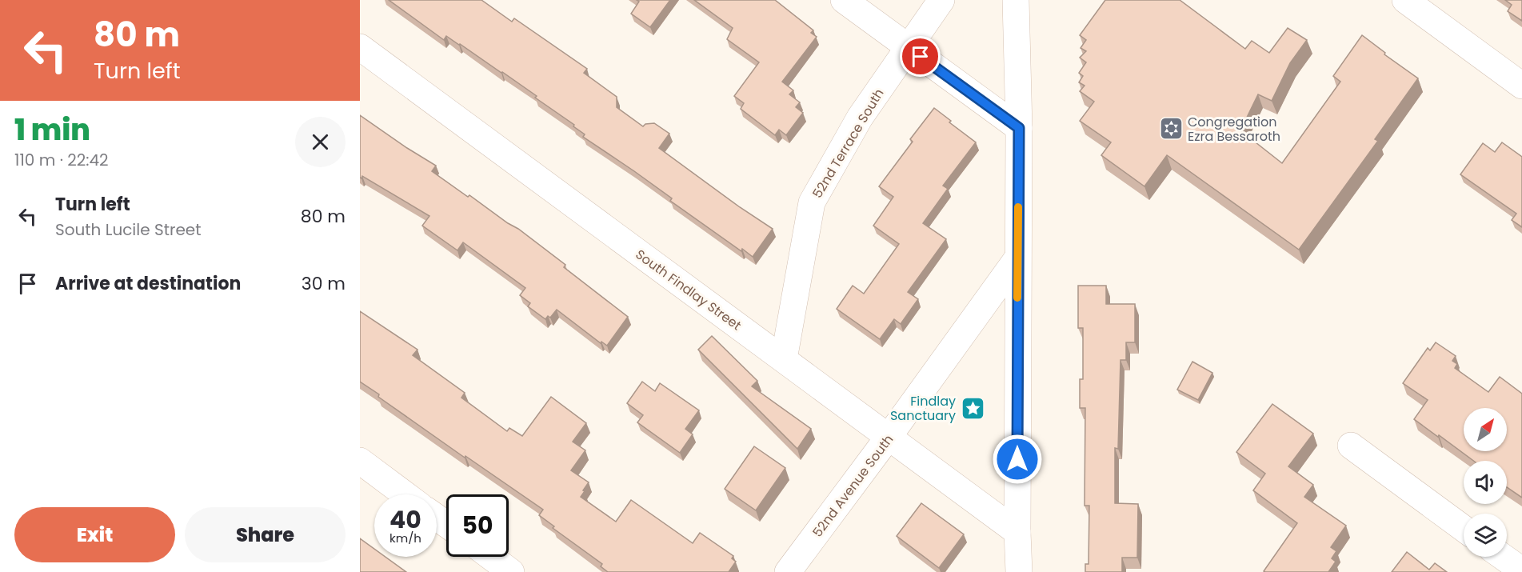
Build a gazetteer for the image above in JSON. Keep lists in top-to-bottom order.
{
  "streets": {
    "street": ["52nd Terrace South", "South Findlay Street", "52nd Avenue South"]
  },
  "crossings": [
    ["52nd Terrace South", "South Findlay Street"],
    ["South Findlay Street", "52nd Avenue South"]
  ],
  "places": {
    "synagogue": ["Congregation Ezra Bessaroth"],
    "place": ["Findlay Sanctuary"]
  },
  "north": "top right",
  "page": {
    "turn": ["80 m", "Turn left"],
    "heading": ["1 min", "110 m · 22:42"],
    "list": [
      {
        "name": "Turn left",
        "note": "South Lucile Street",
        "value": "80 m"
      },
      {
        "name": "Arrive at destination",
        "value": "30 m"
      }
    ],
    "speed": "40 km/h",
    "limit": "50",
    "buttons": ["Exit", "Share"]
  }
}
